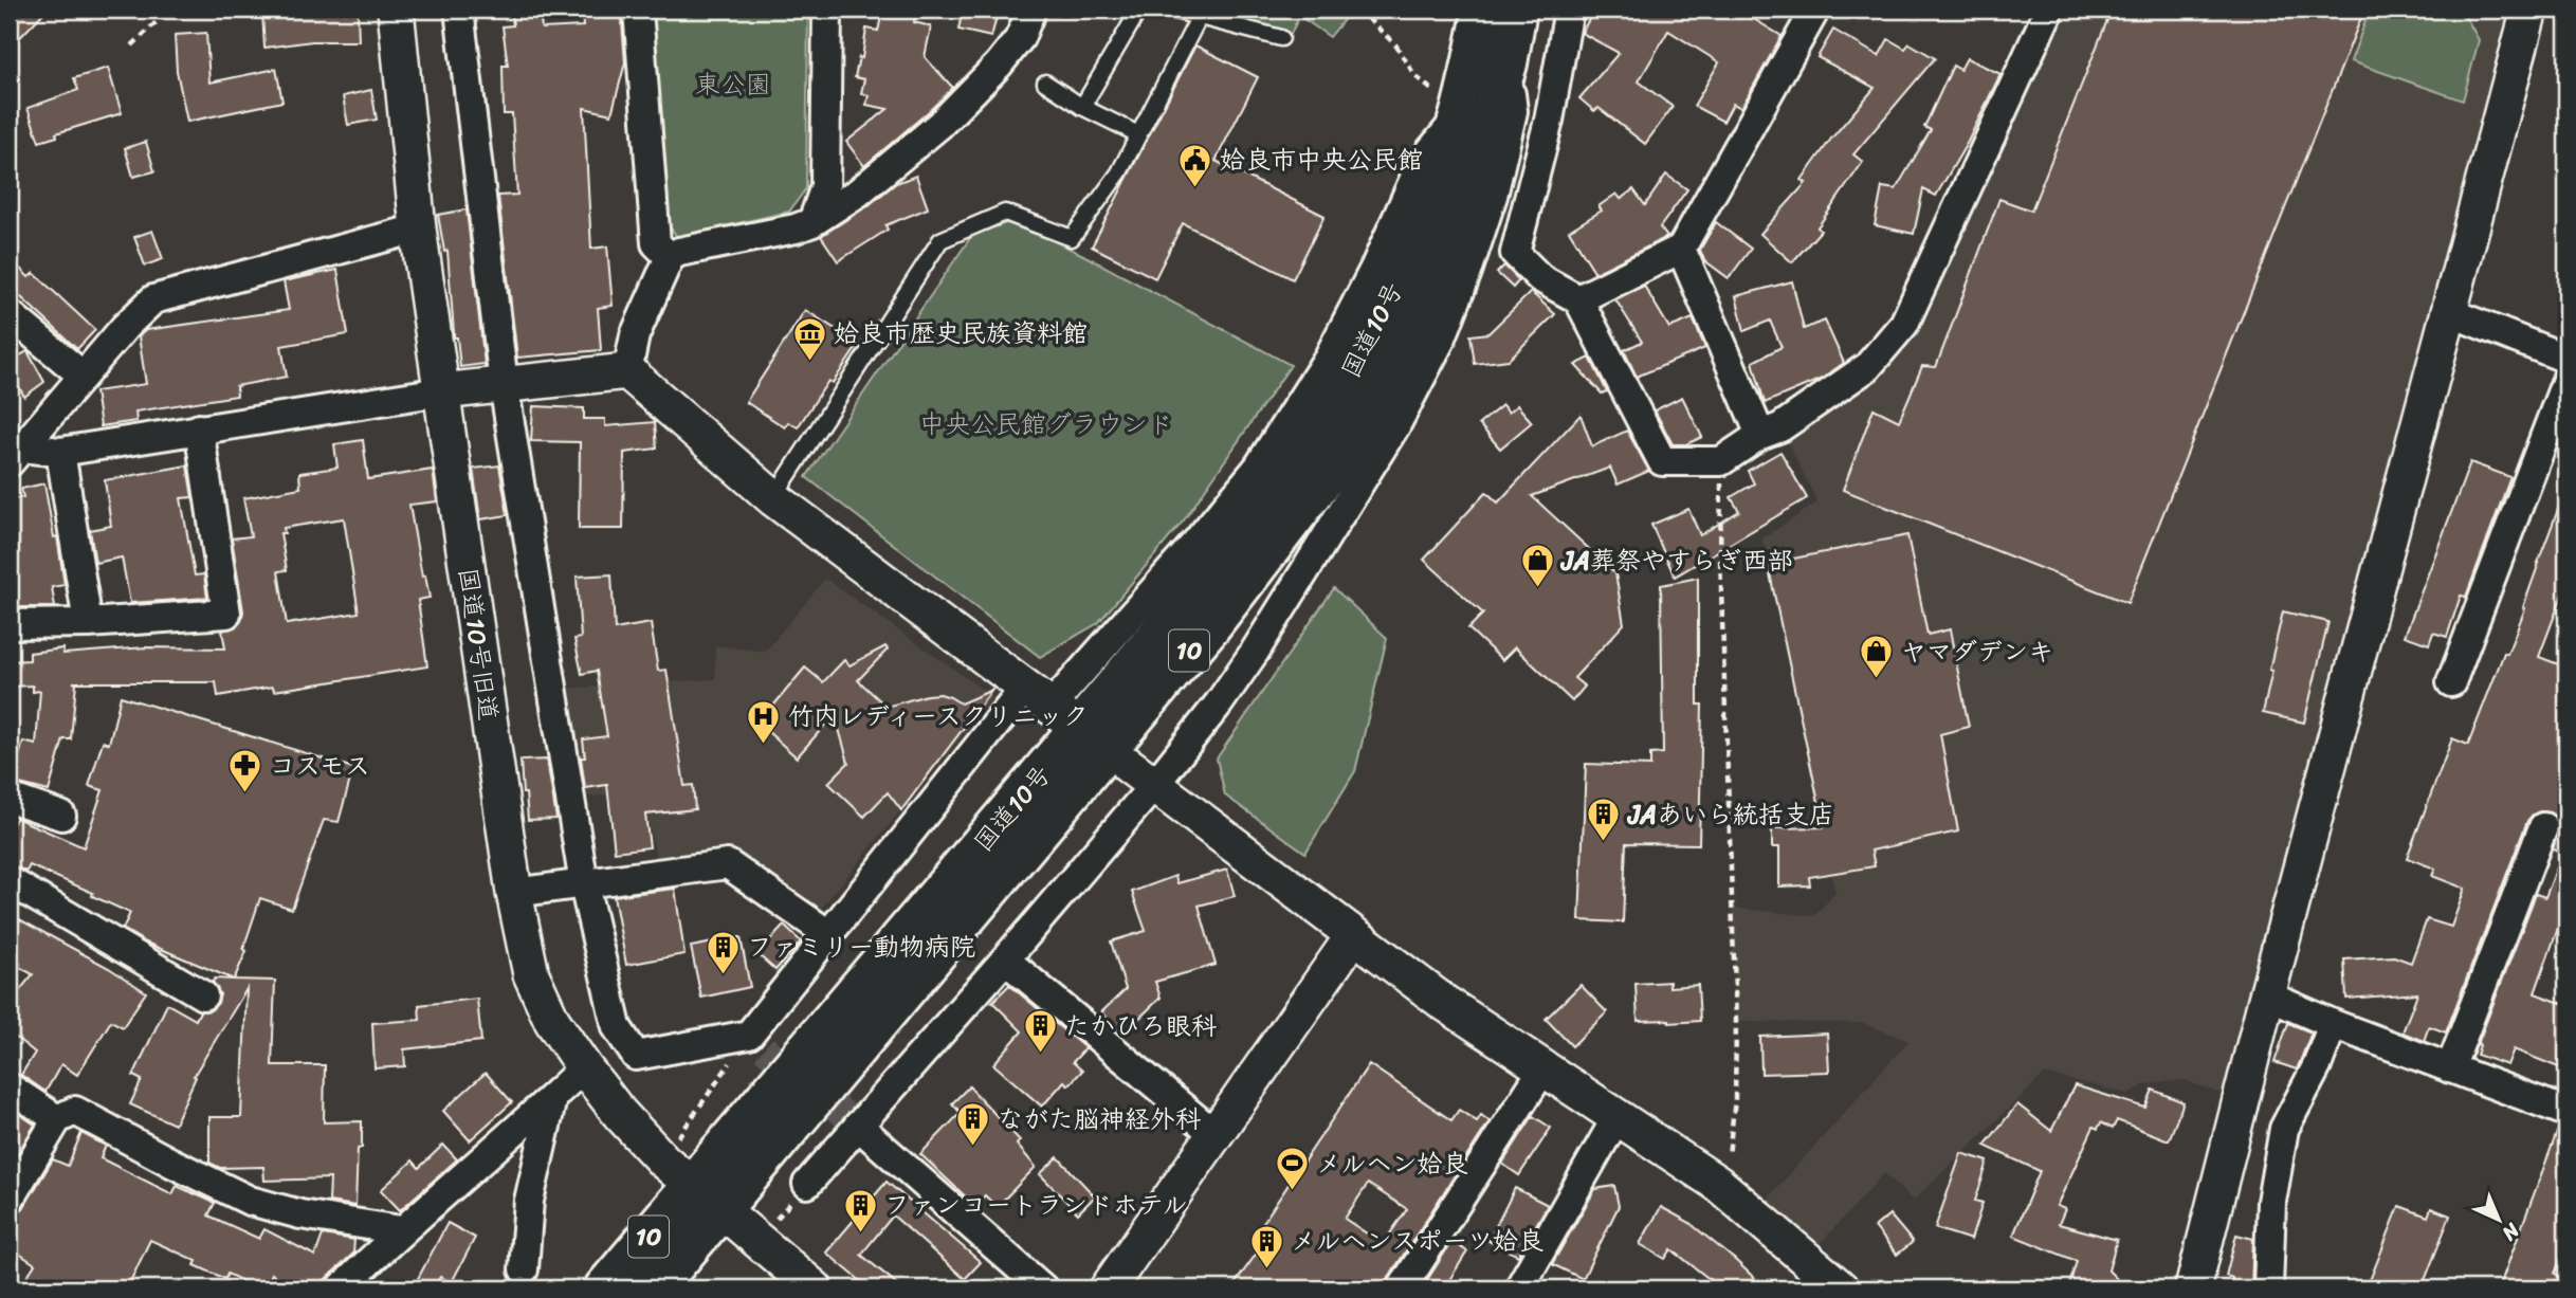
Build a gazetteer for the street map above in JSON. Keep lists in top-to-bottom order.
{
  "streets": {
    "highway": ["国道10号", "10"],
    "street": ["国道10号旧道"]
  },
  "crossings": [
    ["国道10号", "国道10号旧道"]
  ],
  "parks": ["東公園", "中央公民館グラウンド"],
  "places": {
    "public building": ["姶良市中央公民館"],
    "museum": ["姶良市歴史民族資料館"],
    "shop": ["JA葬祭やすらぎ西部", "ヤマダデンキ"],
    "hospital": ["竹内レディースクリニック"],
    "pharmacy": ["コスモス"],
    "building": [
      "JAあいら統括支店",
      "ファミリー動物病院",
      "たかひろ眼科",
      "ながた脳神経外科",
      "ファンコートランドホテル",
      "メルヘンスポーツ姶良"
    ],
    "sports": ["メルヘン姶良"]
  },
  "north": "bottom right"
}
